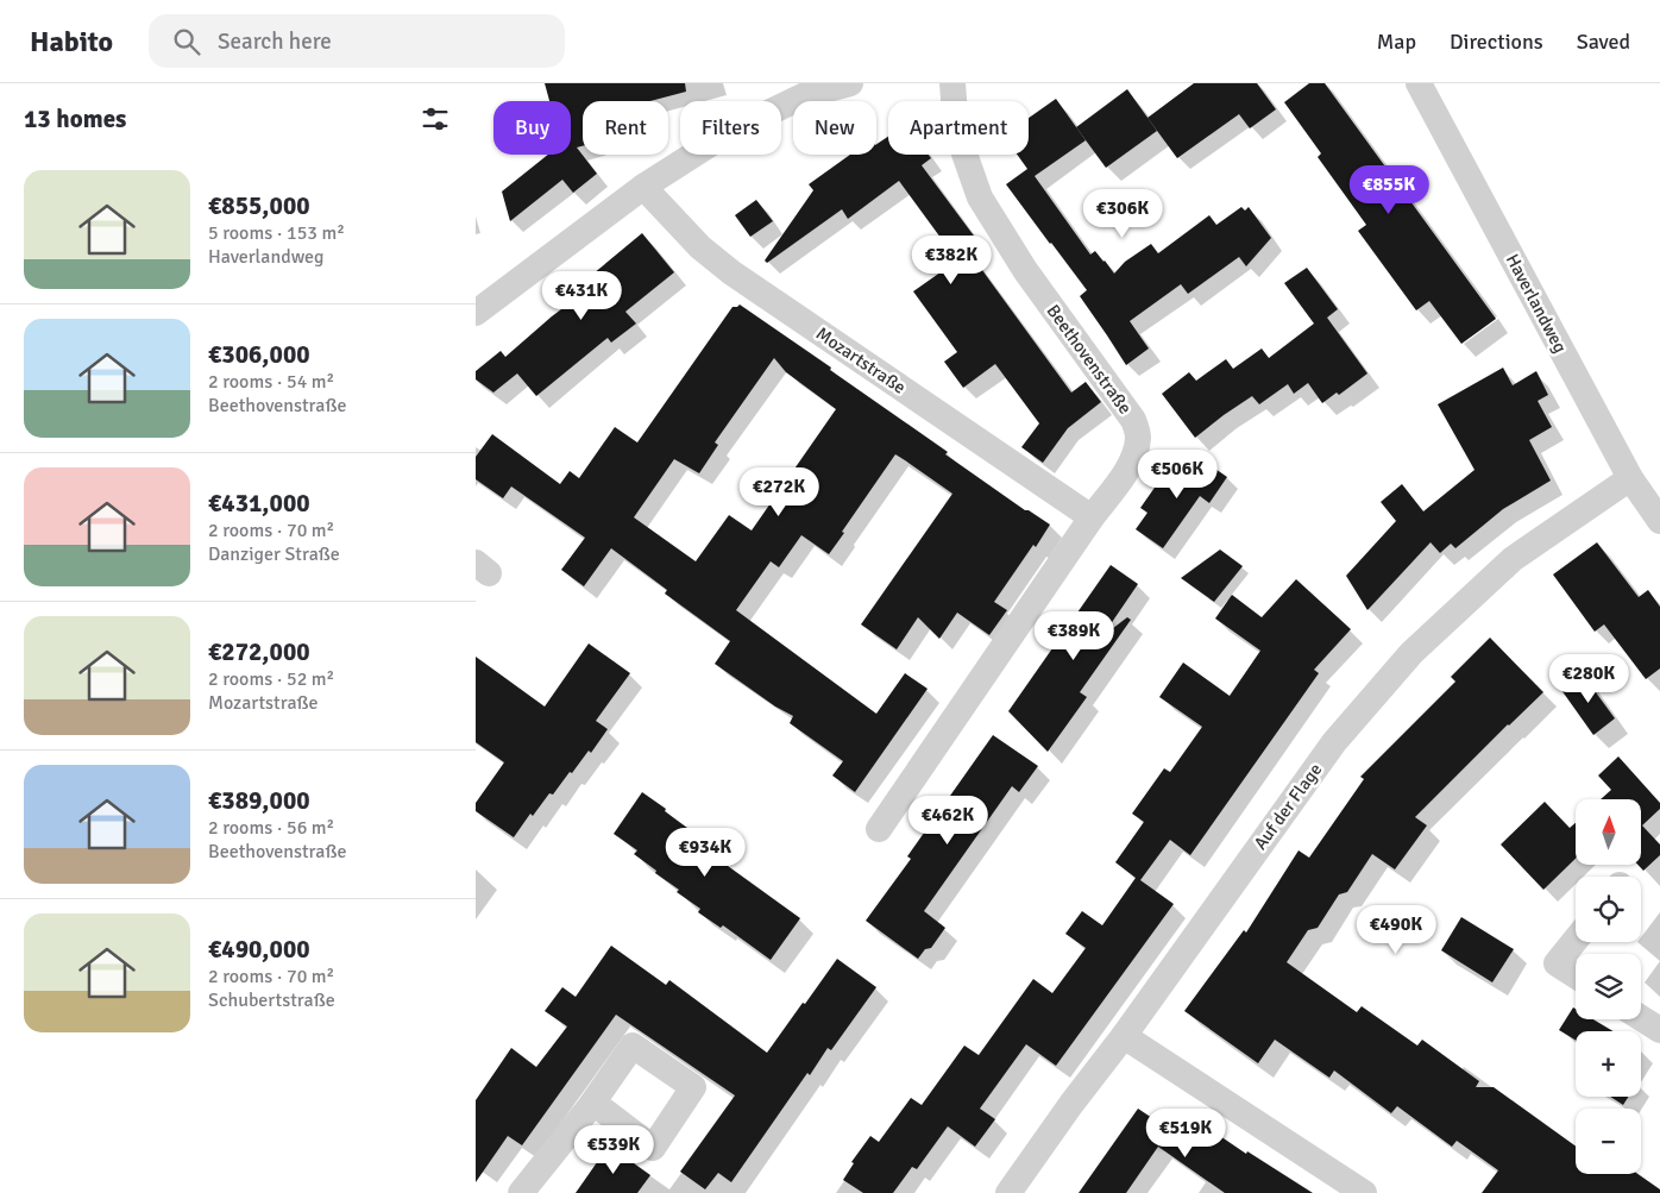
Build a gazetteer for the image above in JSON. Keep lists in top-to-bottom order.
{
  "streets": {
    "street": [
      "Haverlandweg",
      "Beethovenstraße",
      "Mozartstraße",
      "Auf der Flage"
    ]
  },
  "crossings": [
    ["Haverlandweg", "Auf der Flage"],
    ["Beethovenstraße", "Mozartstraße"]
  ],
  "north": "top",
  "page": {
    "header": "Habito",
    "search": "Search here",
    "nav": ["Map", "Directions", "Saved"],
    "heading": "13 homes",
    "chip": [
      "Buy",
      "Rent",
      "Filters",
      "New",
      "Apartment"
    ],
    "list": [
      {
        "name": "€855,000",
        "note": "5 rooms · 153 m² · Haverlandweg"
      },
      {
        "name": "€306,000",
        "note": "2 rooms · 54 m² · Beethovenstraße"
      },
      {
        "name": "€431,000",
        "note": "2 rooms · 70 m² · Danziger Straße"
      },
      {
        "name": "€272,000",
        "note": "2 rooms · 52 m² · Mozartstraße"
      },
      {
        "name": "€389,000",
        "note": "2 rooms · 56 m² · Beethovenstraße"
      },
      {
        "name": "€490,000",
        "note": "2 rooms · 70 m² · Schubertstraße"
      }
    ],
    "price": [
      "€855K",
      "€306K",
      "€382K",
      "€431K",
      "€506K",
      "€272K",
      "€389K",
      "€280K",
      "€462K",
      "€934K",
      "€490K",
      "€519K",
      "€539K"
    ],
    "map_buttons": ["+", "−"]
  }
}
